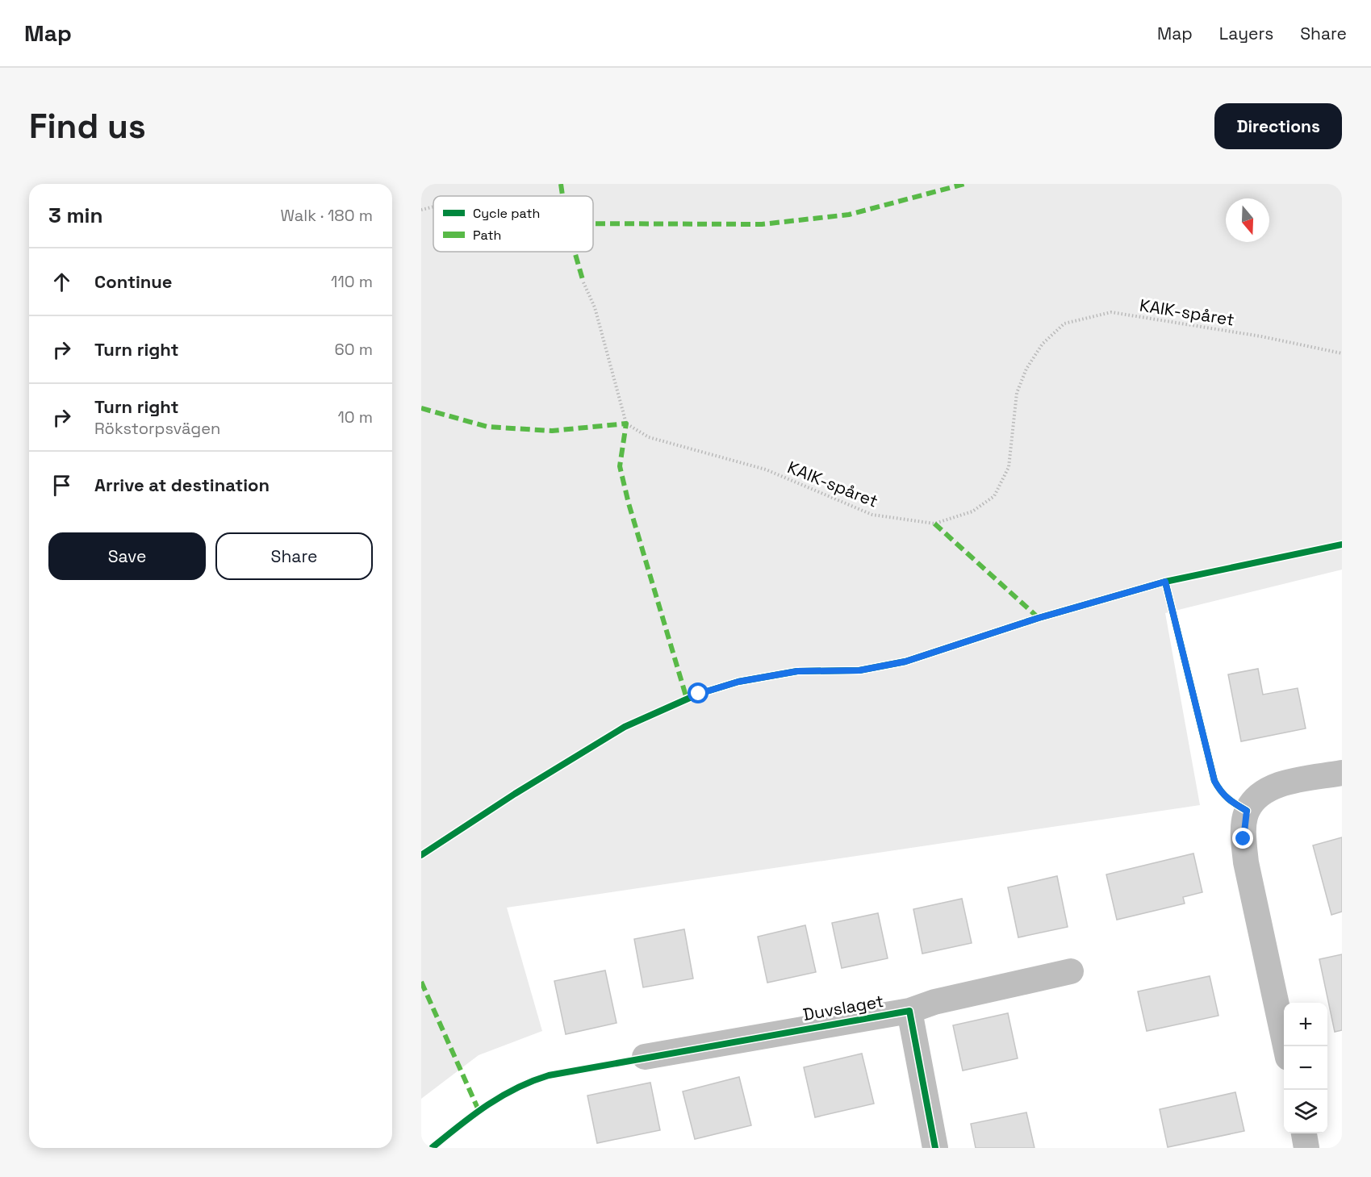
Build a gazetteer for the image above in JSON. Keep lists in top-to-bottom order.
{
  "streets": {
    "street": ["Duvslaget"],
    "path": ["KAIK-spåret"]
  },
  "legend": ["Cycle path", "Path"],
  "north": "bottom",
  "page": {
    "header": "Map",
    "nav": ["Map", "Layers", "Share"],
    "buttons": [
      "Directions",
      ["Save", "Share"]
    ],
    "title": "Find us",
    "heading": ["3 min", "Walk · 180 m"],
    "list": [
      ["Continue", "110 m"],
      ["Turn right", "60 m"],
      ["Turn right", "Rökstorpsvägen", "10 m"],
      "Arrive at destination"
    ],
    "map_buttons": ["+", "−"]
  }
}
